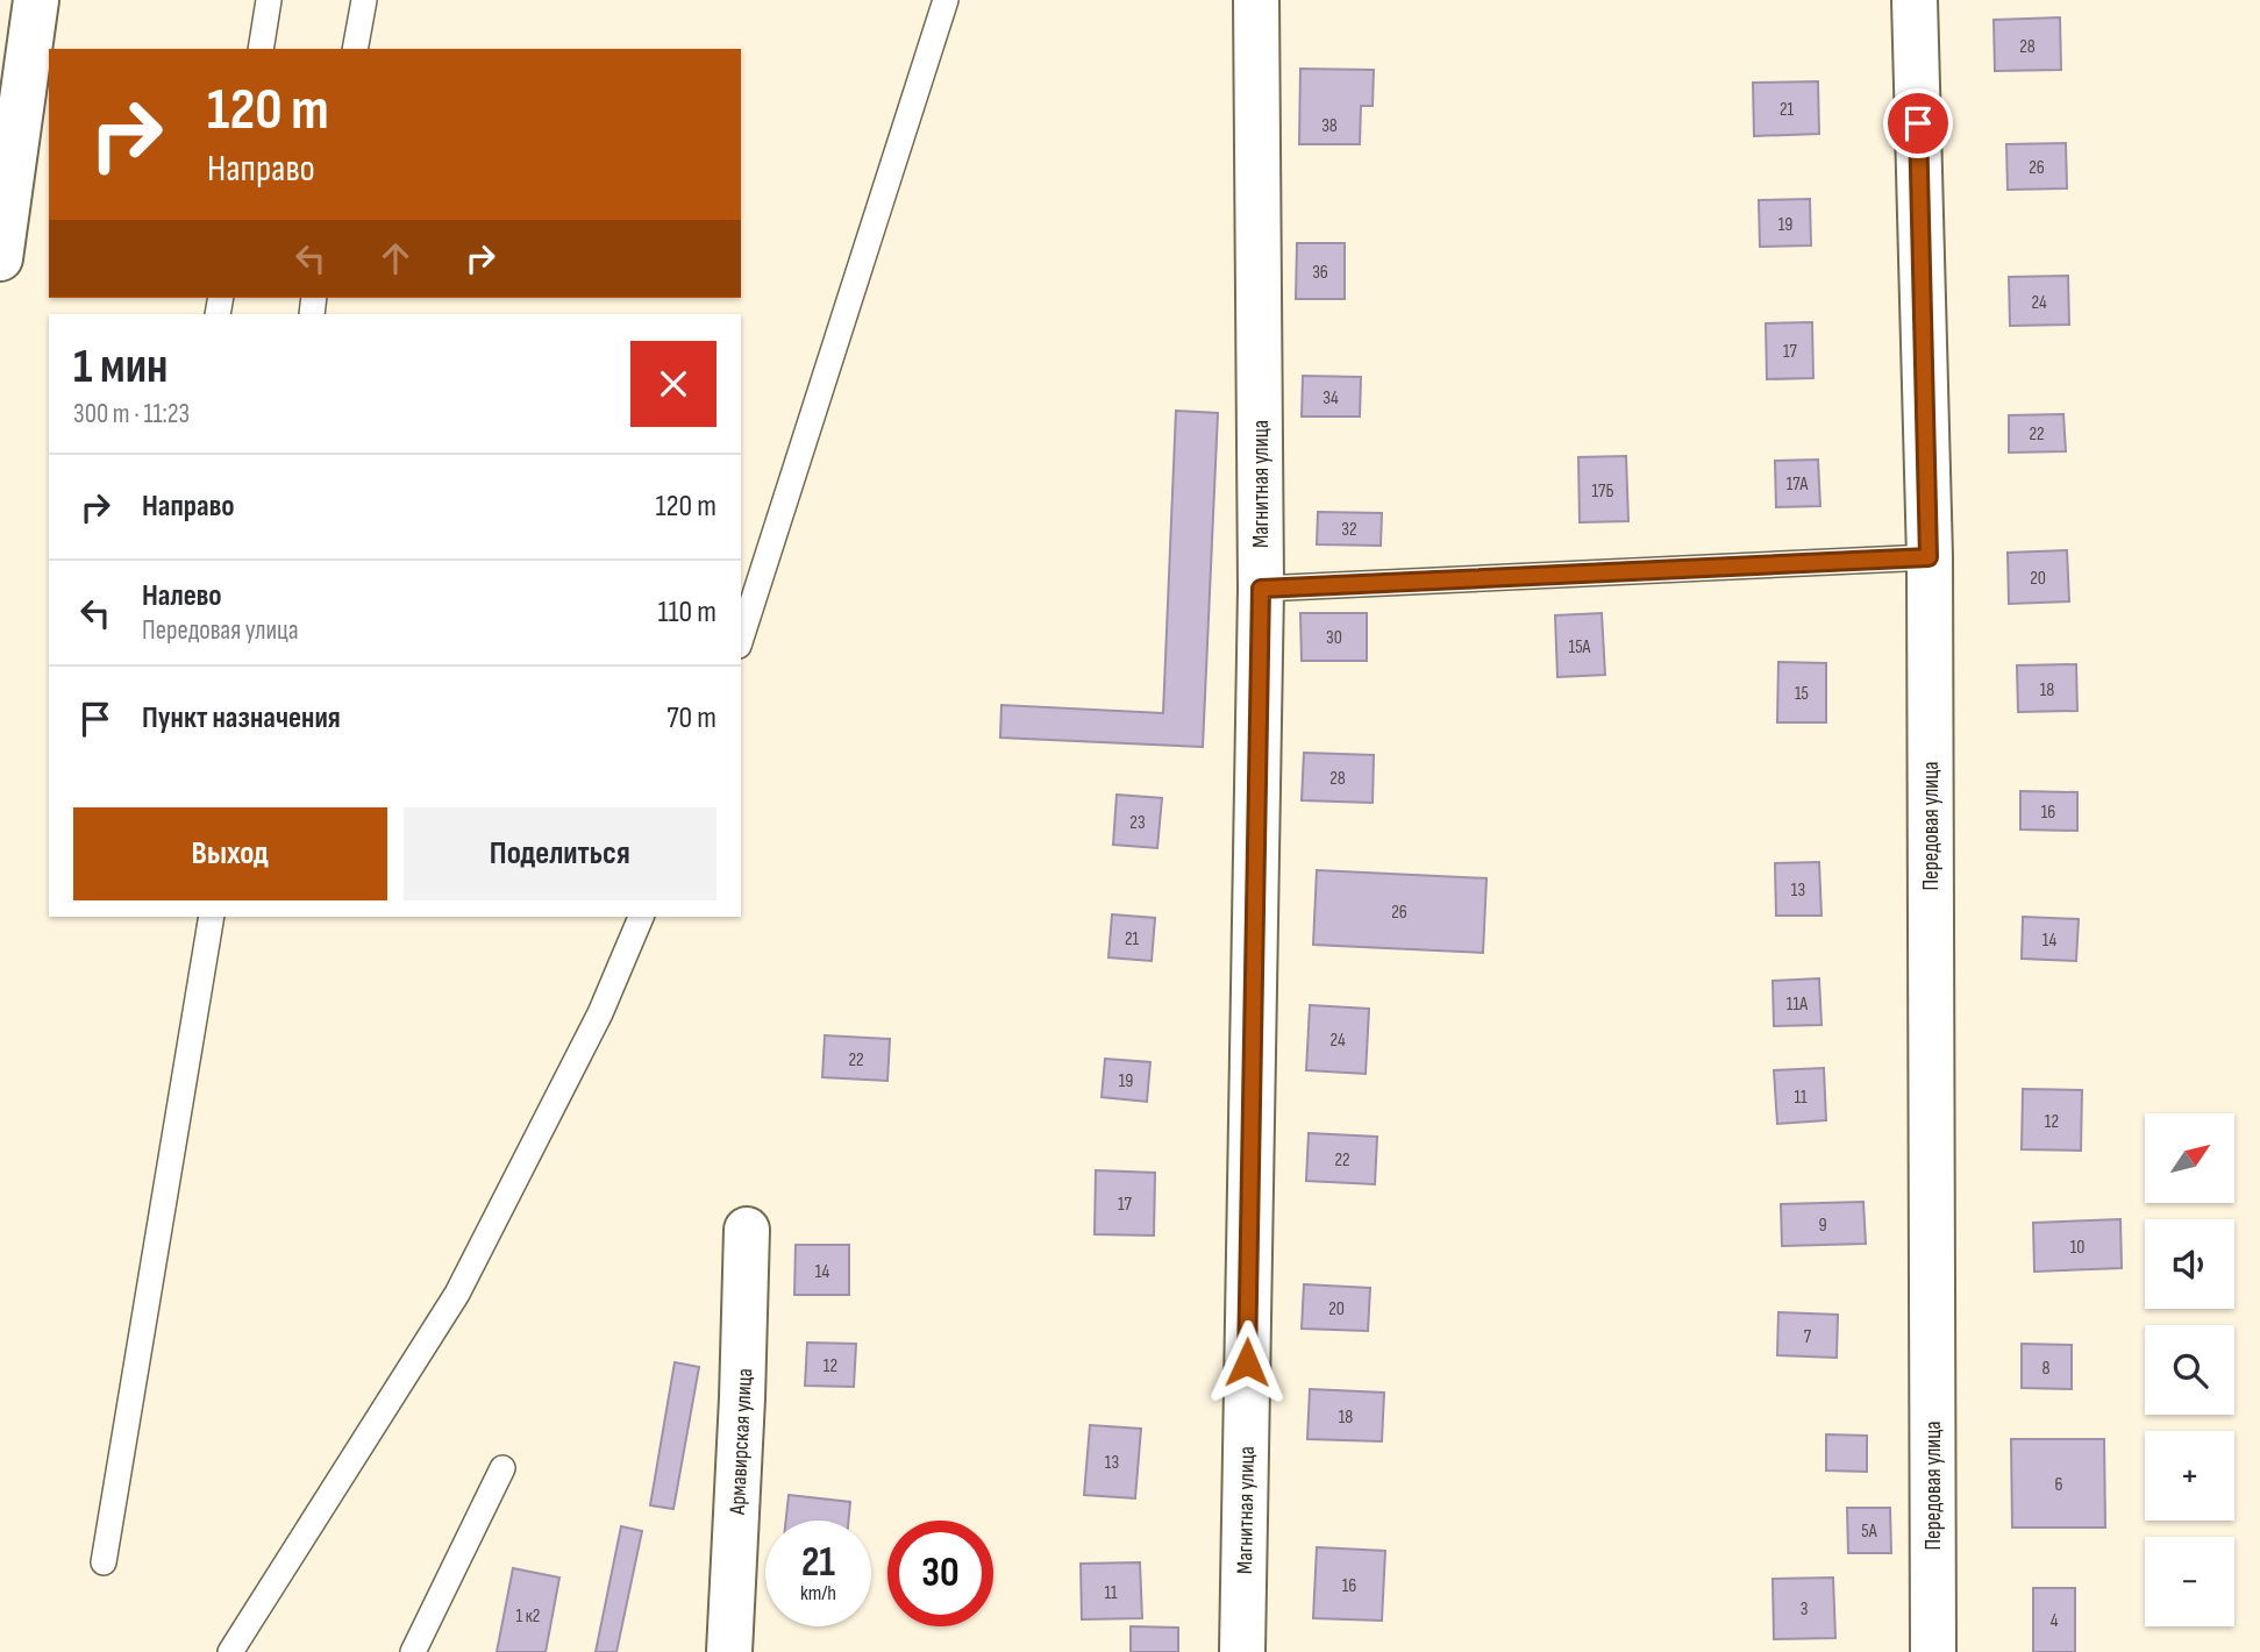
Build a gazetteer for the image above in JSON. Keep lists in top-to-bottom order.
{
  "streets": {
    "street": ["Магнитная улица", "Передовая улица", "Армавирская улица"]
  },
  "house_numbers": [
    "28",
    "21",
    "38",
    "26",
    "19",
    "36",
    "24",
    "17",
    "34",
    "22",
    "17А",
    "17Б",
    "32",
    "20",
    "30",
    "15А",
    "18",
    "15",
    "28",
    "16",
    "23",
    "13",
    "26",
    "21",
    "14",
    "11А",
    "24",
    "22",
    "19",
    "11",
    "12",
    "22",
    "17",
    "9",
    "10",
    "14",
    "20",
    "7",
    "12",
    "8",
    "18",
    "13",
    "6",
    "5А",
    "16",
    "11",
    "3",
    "1 к2",
    "4"
  ],
  "north": "top right",
  "page": {
    "turn": ["120 m", "Направо"],
    "heading": ["1 мин", "300 m · 11:23"],
    "list": [
      {
        "name": "Направо",
        "value": "120 m"
      },
      {
        "name": "Налево",
        "note": "Передовая улица",
        "value": "110 m"
      },
      {
        "name": "Пункт назначения",
        "value": "70 m"
      }
    ],
    "buttons": ["Выход", "Поделиться"],
    "map_buttons": ["+", "−"],
    "speed": "21 km/h",
    "limit": "30"
  }
}
